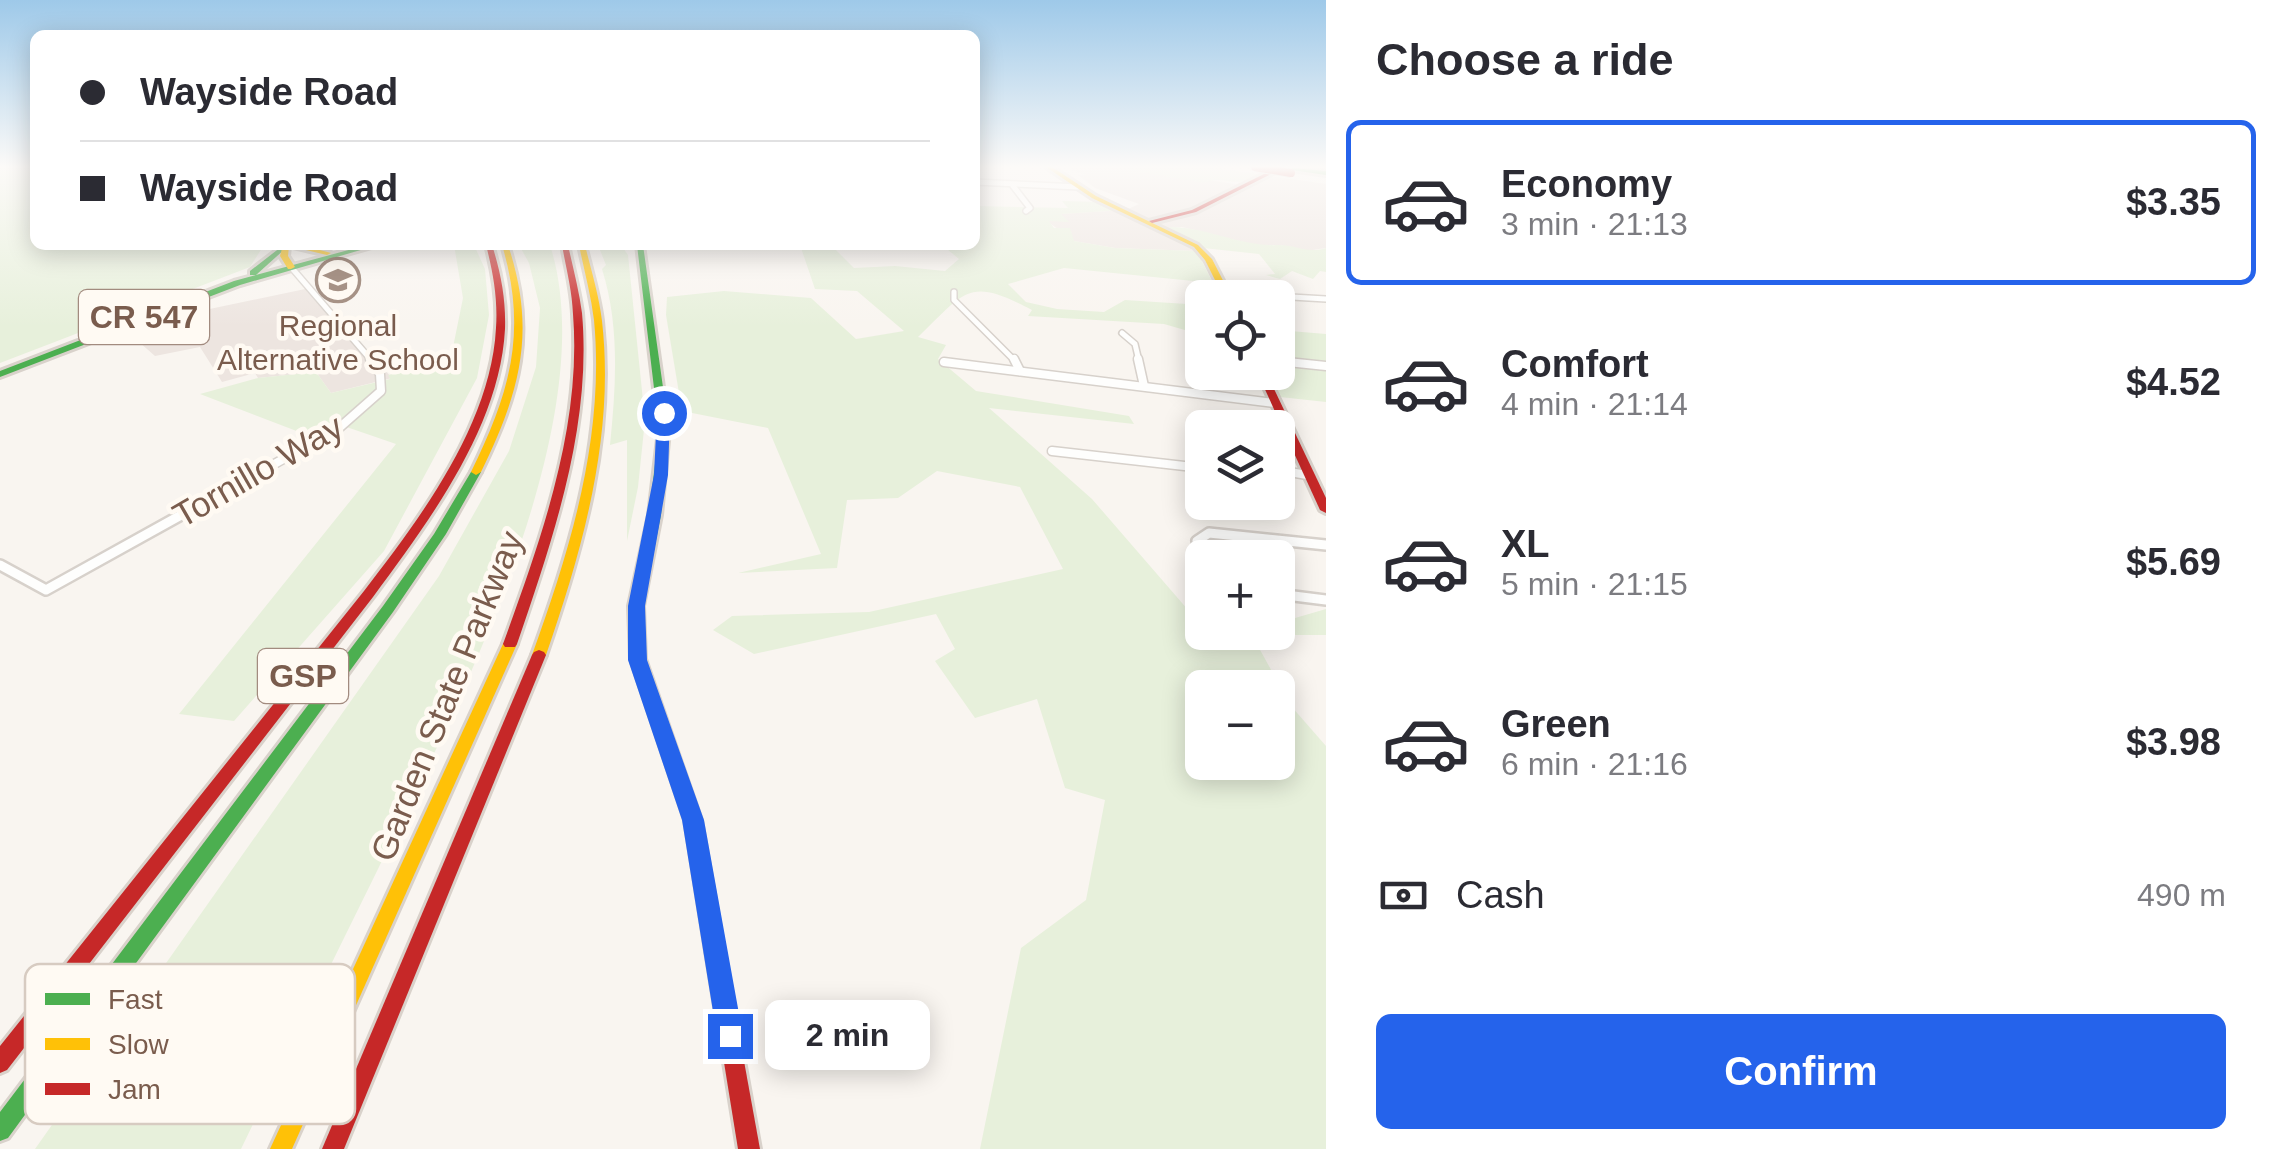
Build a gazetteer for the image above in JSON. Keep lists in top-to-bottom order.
{
  "streets": {
    "main road": ["CR 547", "GSP", "Garden State Parkway"],
    "street": ["Tornillo Way"]
  },
  "crossings": [
    ["CR 547", "Tornillo Way"]
  ],
  "places": {
    "school or university": ["Regional Alternative School"]
  },
  "legend": ["Fast", "Slow", "Jam"],
  "page": {
    "heading": "Choose a ride",
    "banner": ["Wayside Road", "Wayside Road"],
    "list": [
      {
        "name": "Economy",
        "note": "3 min · 21:13",
        "value": "$3.35"
      },
      {
        "name": "Comfort",
        "note": "4 min · 21:14",
        "value": "$4.52"
      },
      {
        "name": "XL",
        "note": "5 min · 21:15",
        "value": "$5.69"
      },
      {
        "name": "Green",
        "note": "6 min · 21:16",
        "value": "$3.98"
      }
    ],
    "map_buttons": ["+", "−"],
    "pay": ["Cash", "490 m"],
    "buttons": "Confirm",
    "bubble": "2 min"
  }
}
